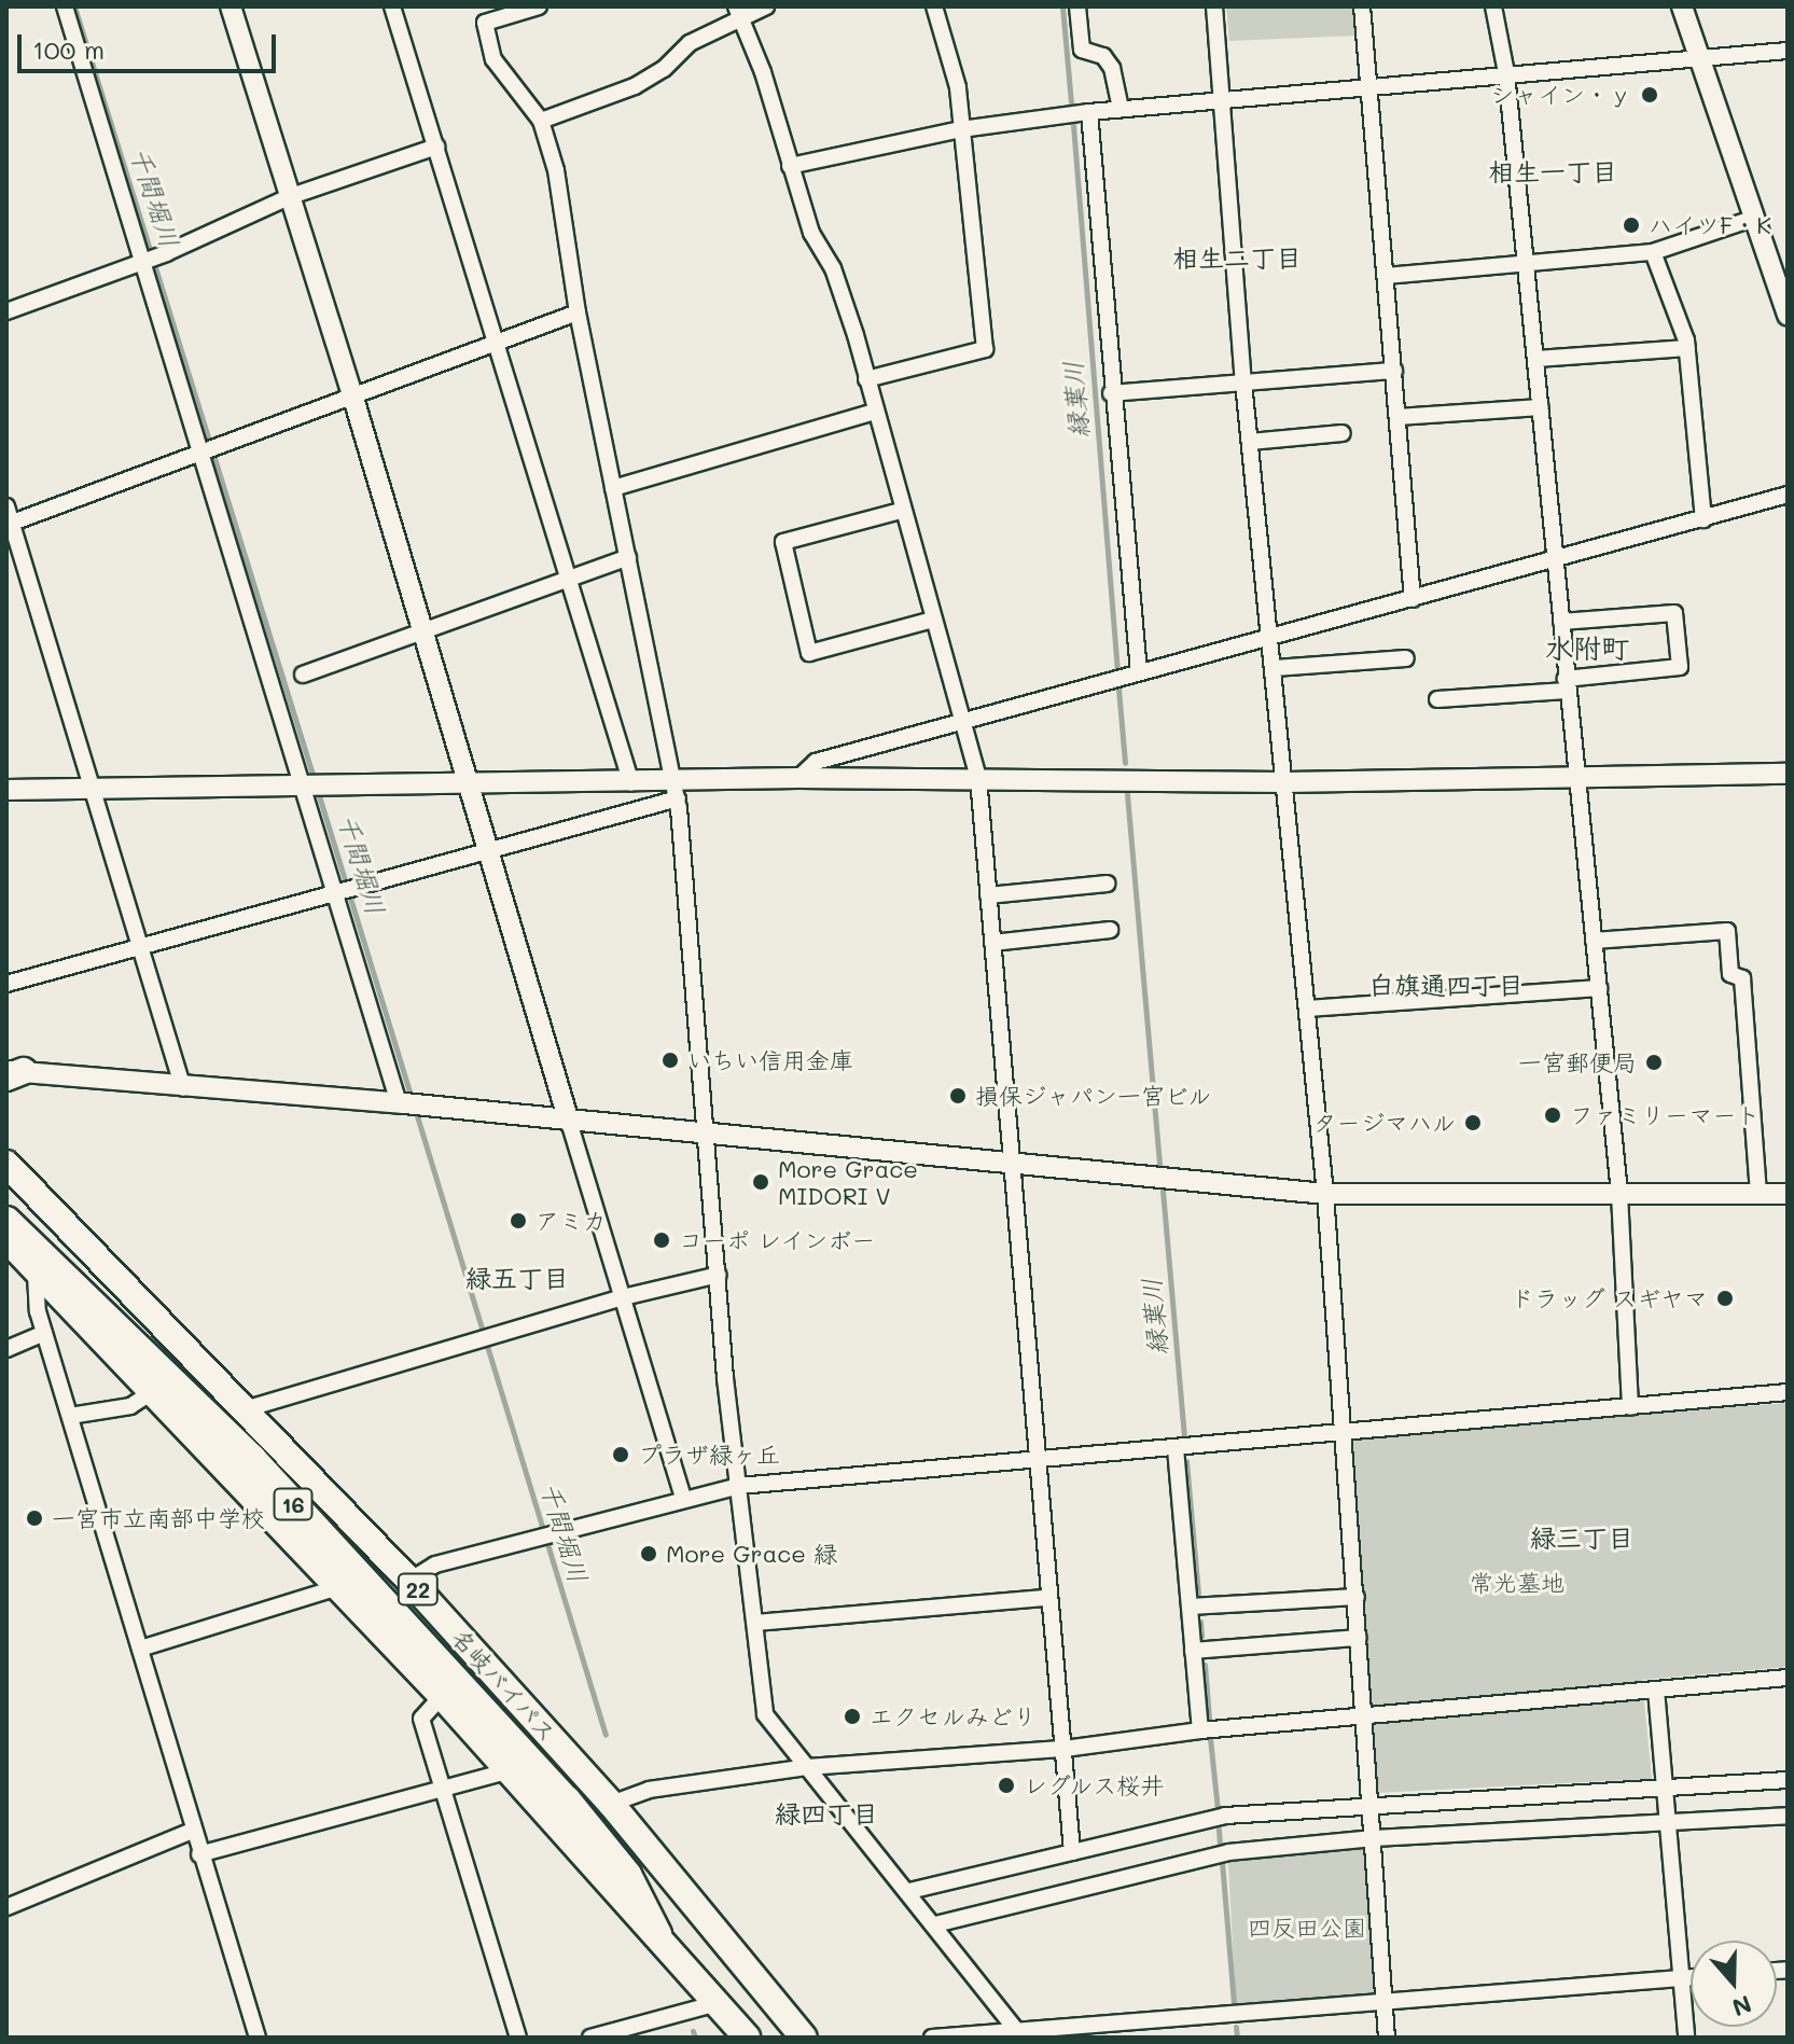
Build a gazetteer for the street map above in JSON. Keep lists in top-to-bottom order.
{
  "streets": {
    "highway": ["16", "22", "名岐バイパス"]
  },
  "crossings": [
    ["16", "22"]
  ],
  "districts": [
    "相生一丁目",
    "相生二丁目",
    "水附町",
    "白旗通四丁目",
    "緑五丁目",
    "緑三丁目",
    "緑四丁目"
  ],
  "water": ["千間堀川", "縁葉川"],
  "parks": ["常光墓地", "四反田公園"],
  "places": [
    "シャイン・ｙ",
    "ハイツF・K",
    "いちい信用金庫",
    "一宮郵便局",
    "損保ジャパン一宮ビル",
    "ファミリーマート",
    "タージマハル",
    "More Grace MIDORI V",
    "アミカ",
    "コーポ レインボー",
    "ドラッグ スギヤマ",
    "プラザ緑ヶ丘",
    "一宮市立南部中学校",
    "More Grace 緑",
    "エクセルみどり",
    "レグルス桜井"
  ],
  "scale_bar": "100 m",
  "north": "bottom"
}
